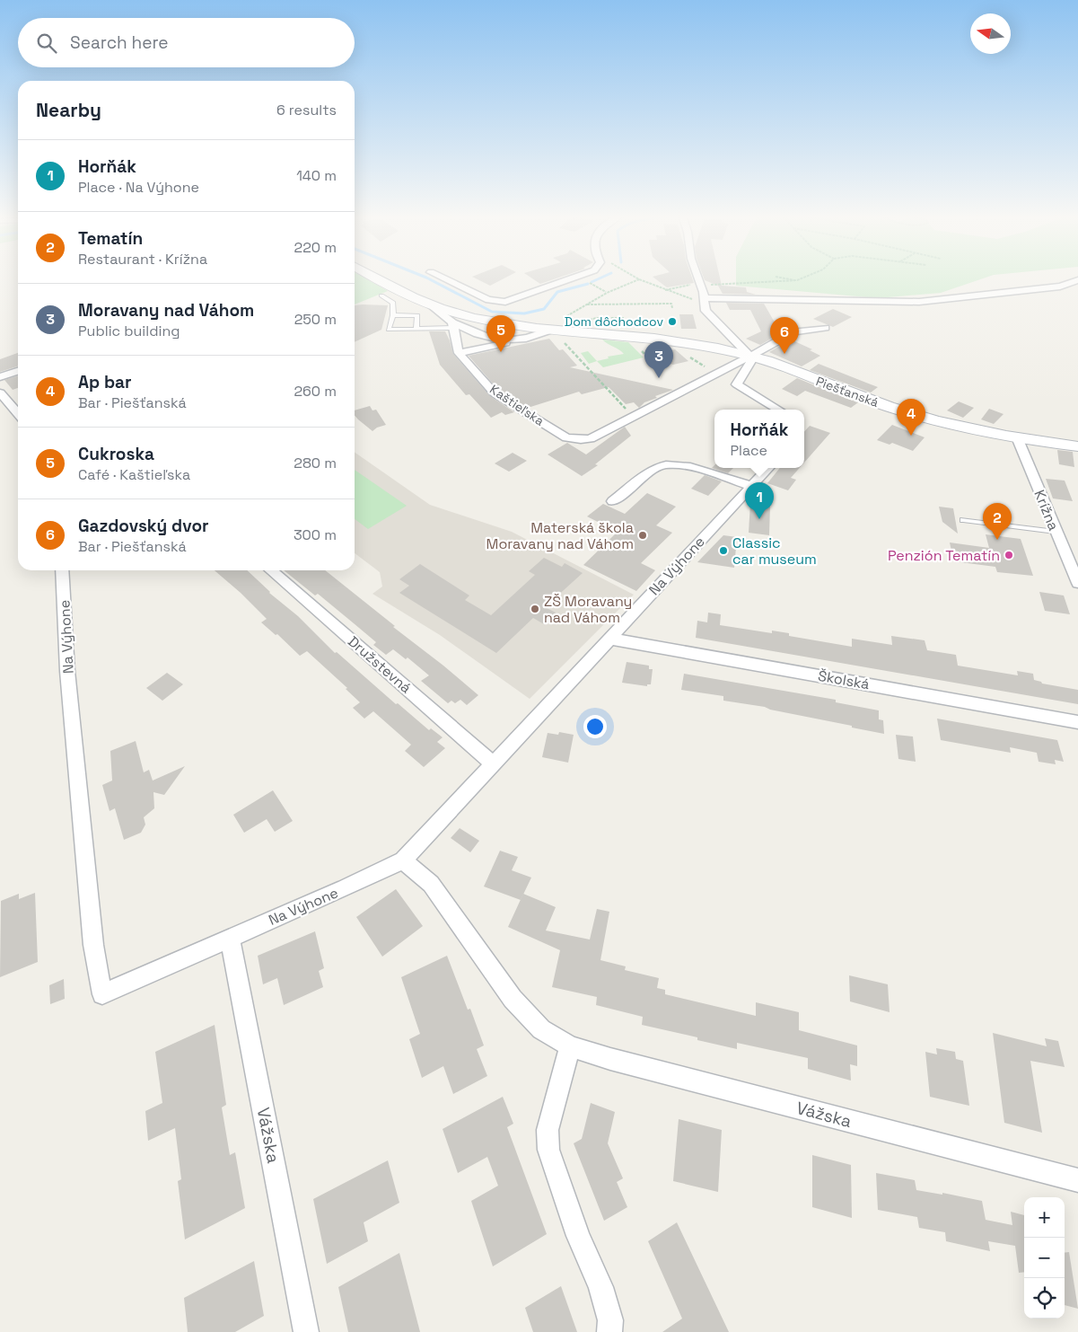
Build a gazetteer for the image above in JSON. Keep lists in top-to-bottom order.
{
  "streets": {
    "main road": ["Piešťanská"],
    "street": [
      "Kaštieľska",
      "Krížna",
      "Na Výhone",
      "Družstevná",
      "Školská",
      "Vážska"
    ]
  },
  "crossings": [
    ["Piešťanská", "Krížna"],
    ["Na Výhone", "Družstevná"],
    ["Na Výhone", "Školská"],
    ["Na Výhone", "Vážska"]
  ],
  "places": [
    "Dom dôchodcov",
    "Materská škola Moravany nad Váhom",
    "Classic car museum",
    "Penzión Tematín",
    "ZŠ Moravany nad Váhom"
  ],
  "north": "left",
  "page": {
    "search": "Search here",
    "heading": ["Nearby", "6 results"],
    "list": [
      {
        "mark": "1",
        "name": "Horňák",
        "note": "Place · Na Výhone",
        "value": "140 m"
      },
      {
        "mark": "2",
        "name": "Tematín",
        "note": "Restaurant · Krížna",
        "value": "220 m"
      },
      {
        "mark": "3",
        "name": "Moravany nad Váhom",
        "note": "Public building",
        "value": "250 m"
      },
      {
        "mark": "4",
        "name": "Ap bar",
        "note": "Bar · Piešťanská",
        "value": "260 m"
      },
      {
        "mark": "5",
        "name": "Cukroska",
        "note": "Café · Kaštieľska",
        "value": "280 m"
      },
      {
        "mark": "6",
        "name": "Gazdovský dvor",
        "note": "Bar · Piešťanská",
        "value": "300 m"
      }
    ],
    "pins": [
      "5",
      "6",
      "3",
      "4",
      "1",
      "2"
    ],
    "popup": ["Horňák", "Place"],
    "map_buttons": ["+", "−"]
  }
}
